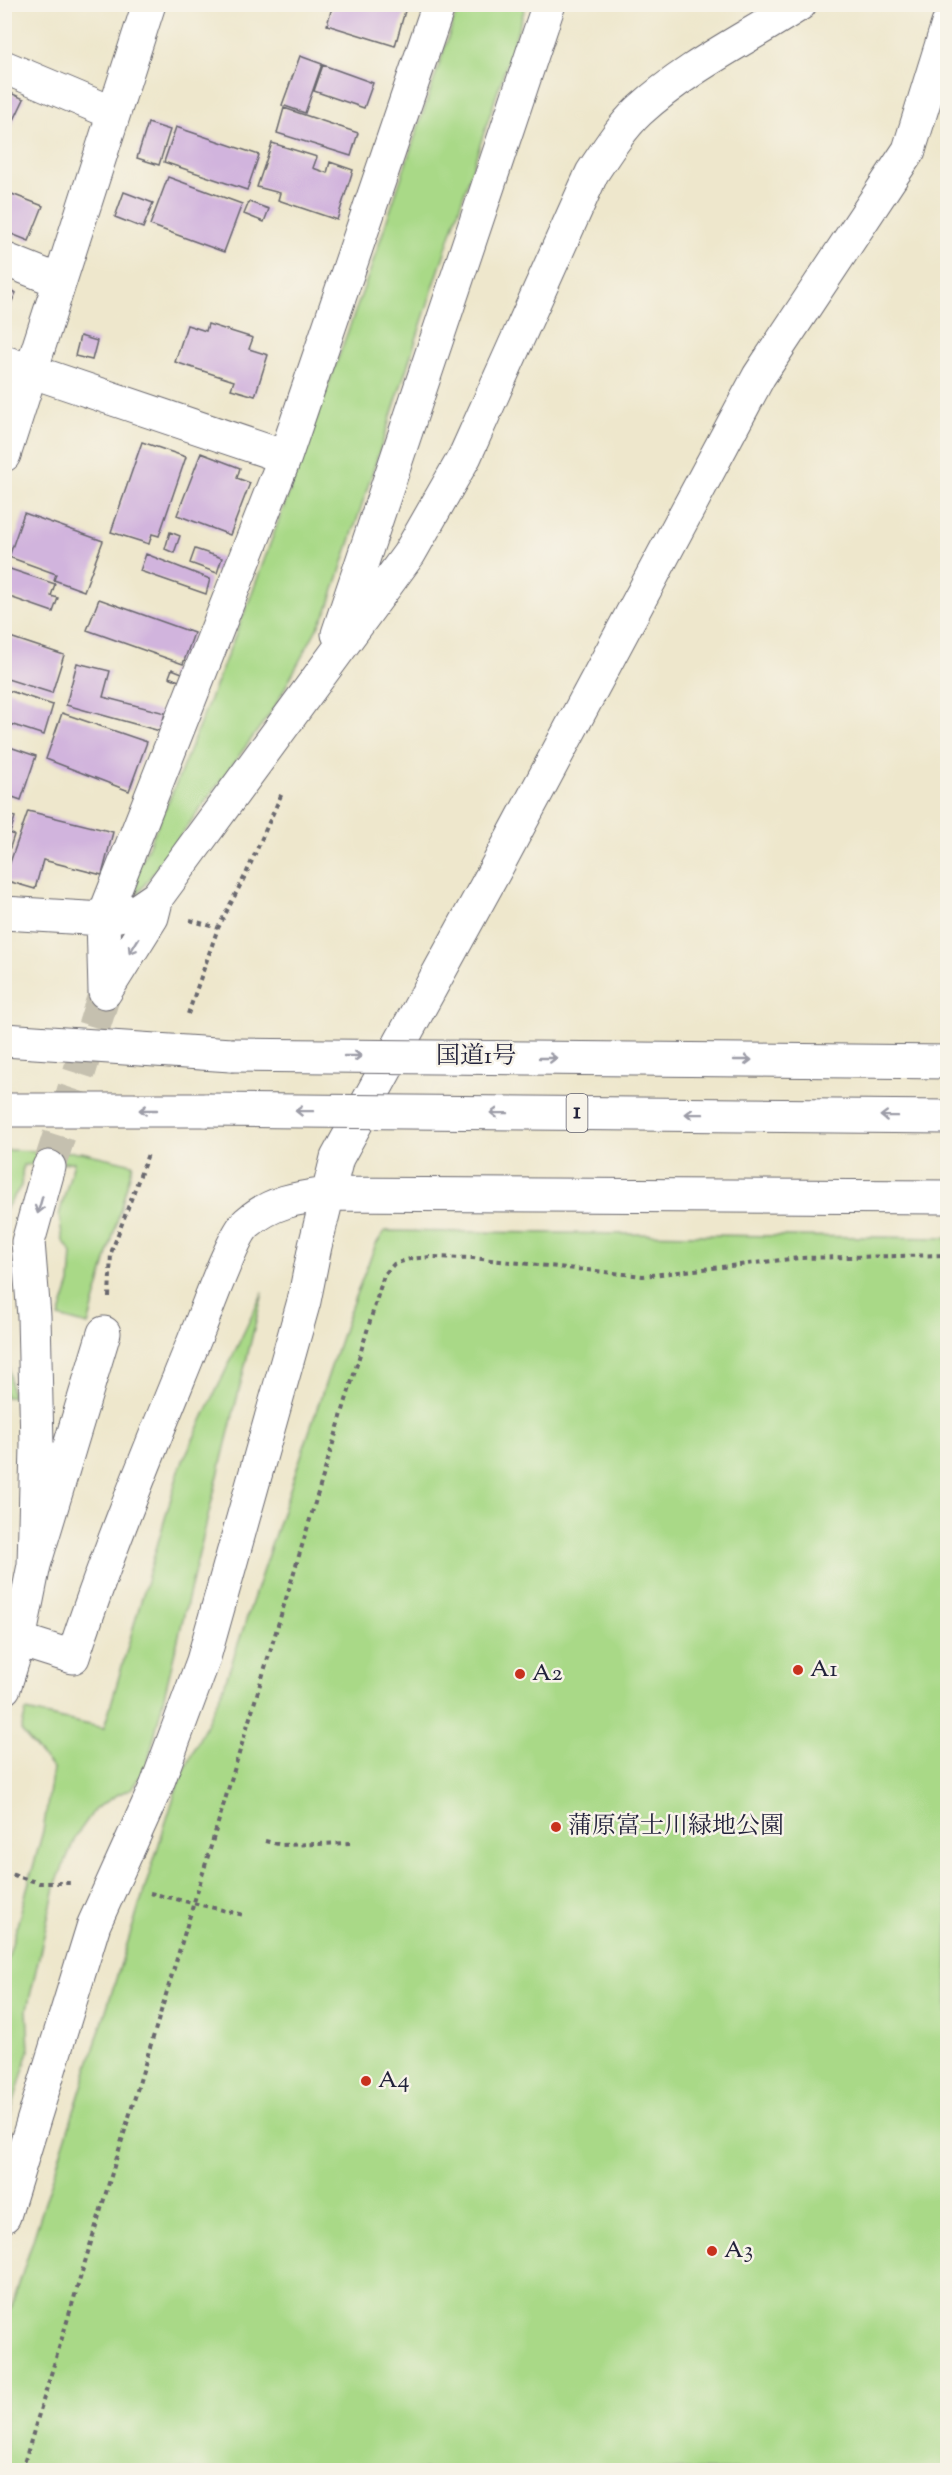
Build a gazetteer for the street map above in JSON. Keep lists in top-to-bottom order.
{
  "streets": {
    "main road": ["国道1号", "1"]
  },
  "places": [
    "A1",
    "A2",
    "蒲原富士川緑地公園",
    "A4",
    "A3"
  ]
}
